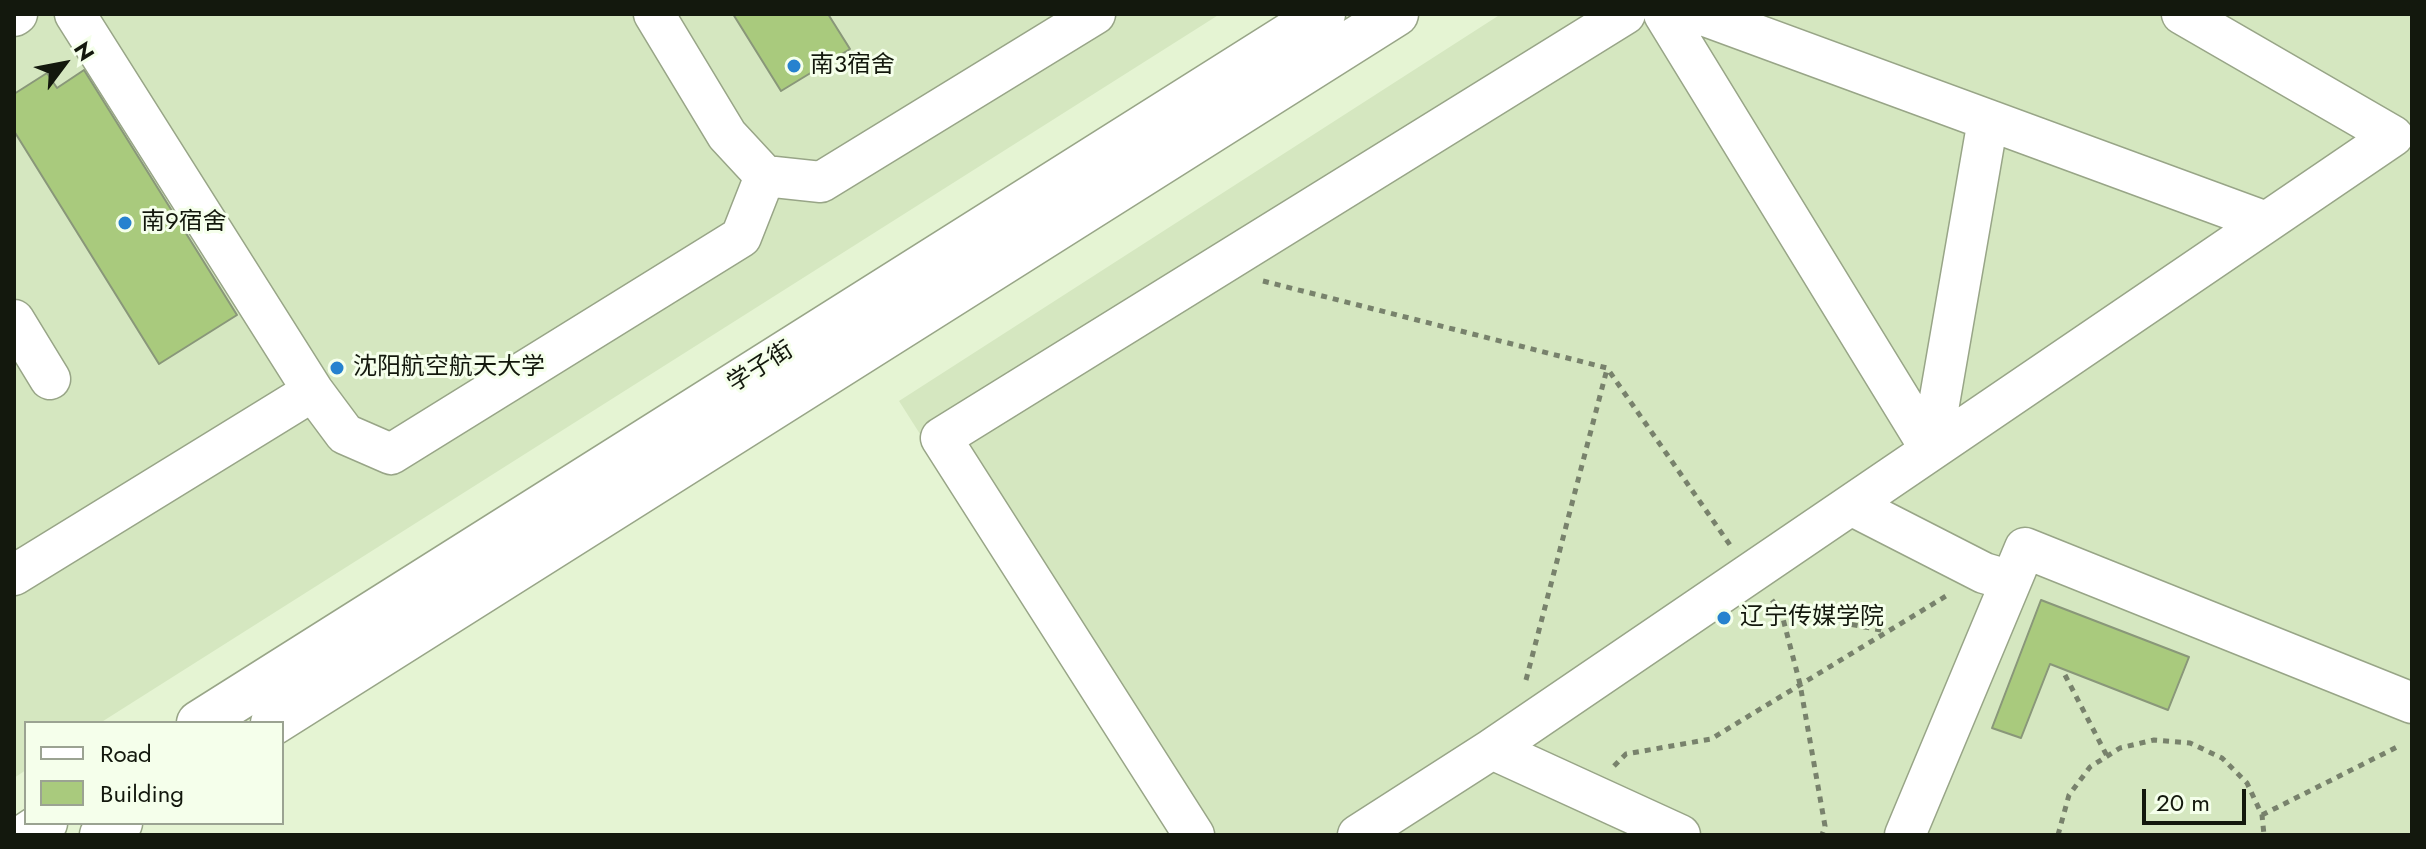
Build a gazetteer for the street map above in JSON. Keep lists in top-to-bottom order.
{
  "streets": {
    "street": ["学子街"]
  },
  "places": [
    "南3宿舍",
    "南9宿舍",
    "沈阳航空航天大学",
    "辽宁传媒学院"
  ],
  "legend": ["Road", "Building"],
  "scale_bar": "20 m",
  "north": "top right"
}
